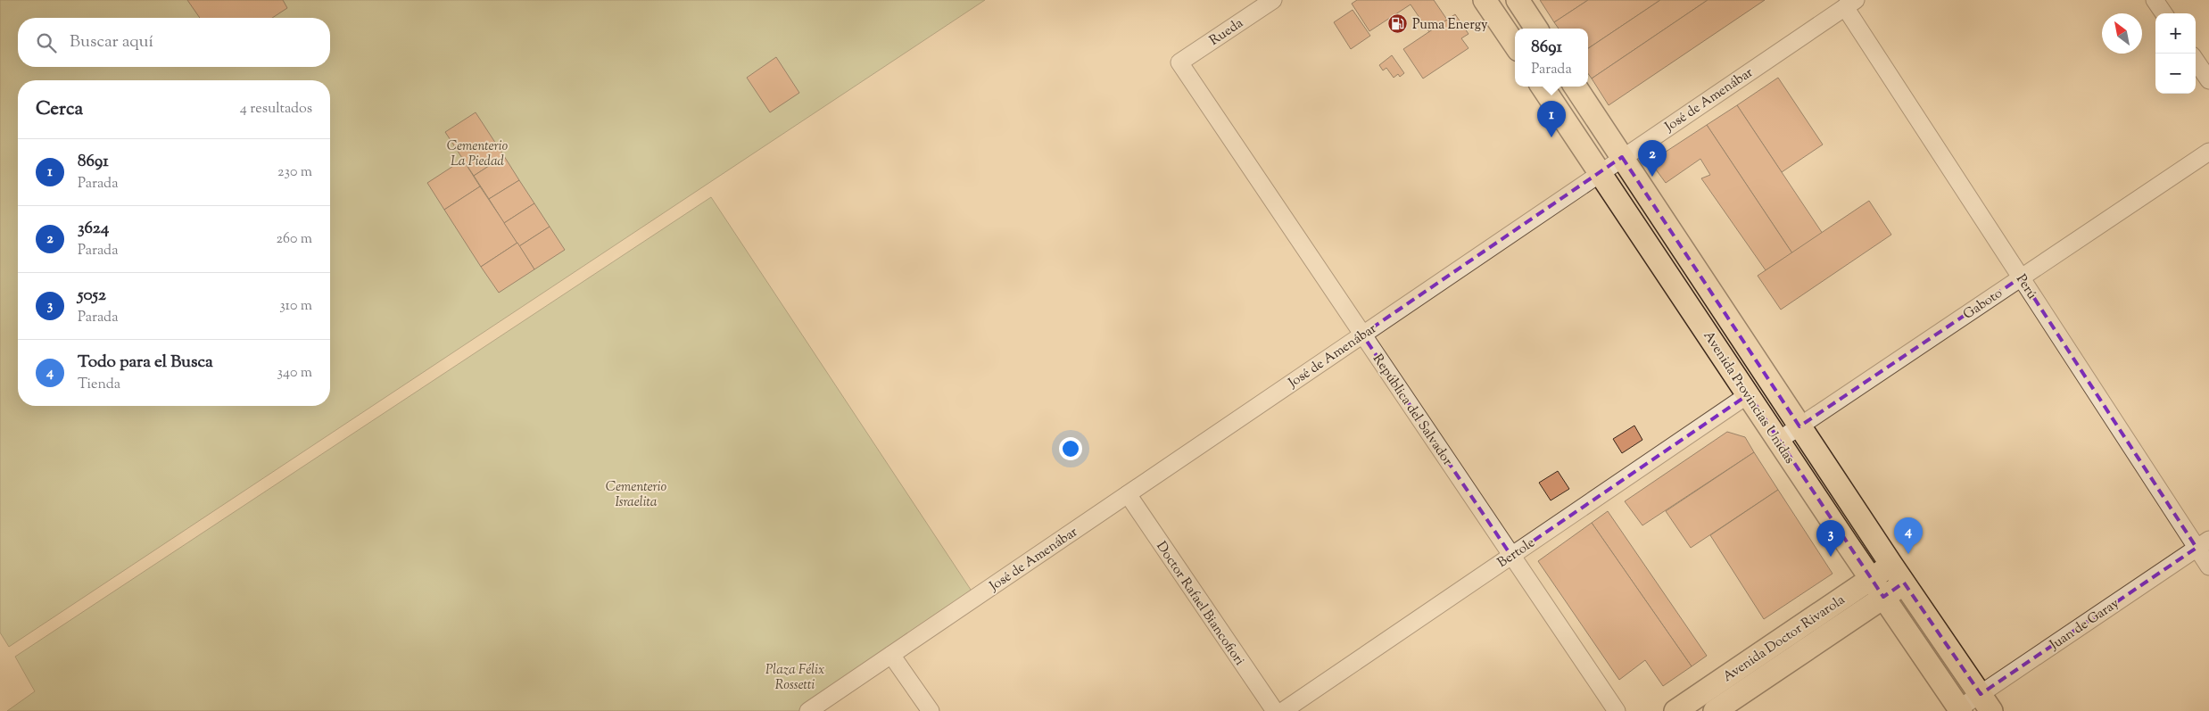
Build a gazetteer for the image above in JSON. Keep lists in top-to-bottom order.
{
  "streets": {
    "main road": ["Avenida Provincias Unidas", "Avenida Doctor Rivarola"],
    "street": [
      "Rueda",
      "José de Amenábar",
      "Perú",
      "Gaboto",
      "República del Salvador",
      "Bertole",
      "Doctor Rafael Biancofiori",
      "Juan de Garay"
    ]
  },
  "crossings": [
    ["Rueda", "República del Salvador"],
    ["José de Amenábar", "Perú"],
    ["José de Amenábar", "Avenida Provincias Unidas"],
    ["José de Amenábar", "República del Salvador"],
    ["José de Amenábar", "Doctor Rafael Biancofiori"],
    ["Perú", "Gaboto"],
    ["Perú", "Juan de Garay"],
    ["Gaboto", "Avenida Provincias Unidas"],
    ["Avenida Provincias Unidas", "Bertole"],
    ["Avenida Provincias Unidas", "Juan de Garay"],
    ["Avenida Provincias Unidas", "Avenida Doctor Rivarola"],
    ["República del Salvador", "Bertole"]
  ],
  "parks": ["Cementerio La Piedad", "Cementerio Israelita", "Plaza Félix Rossetti"],
  "places": {
    "fuel station": ["Puma Energy"]
  },
  "north": "top left",
  "page": {
    "map_buttons": ["+", "−"],
    "search": "Buscar aquí",
    "popup": ["8691", "Parada"],
    "heading": ["Cerca", "4 resultados"],
    "pins": [
      "1",
      "2",
      "4",
      "3"
    ],
    "list": [
      {
        "mark": "1",
        "name": "8691",
        "note": "Parada",
        "value": "230 m"
      },
      {
        "mark": "2",
        "name": "3624",
        "note": "Parada",
        "value": "260 m"
      },
      {
        "mark": "3",
        "name": "5052",
        "note": "Parada",
        "value": "310 m"
      },
      {
        "mark": "4",
        "name": "Todo para el Busca",
        "note": "Tienda",
        "value": "340 m"
      }
    ]
  }
}
